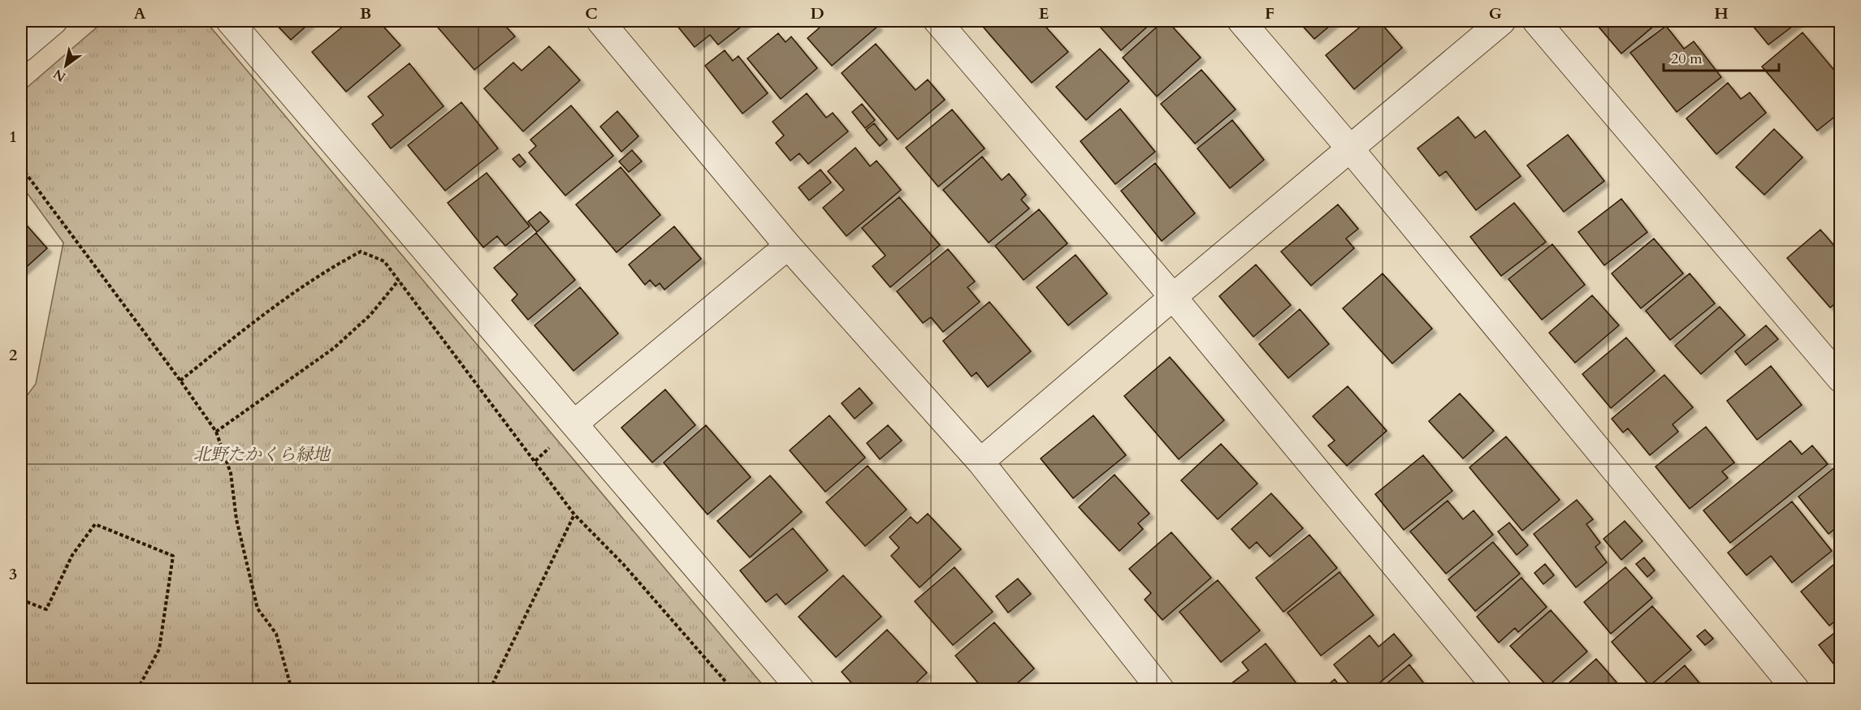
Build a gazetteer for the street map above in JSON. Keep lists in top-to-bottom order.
{
  "parks": ["北野たかくら緑地"],
  "scale_bar": "20 m",
  "north": "bottom left",
  "grid": {
    "columns": [
      "A",
      "B",
      "C",
      "D",
      "E",
      "F",
      "G",
      "H"
    ],
    "rows": ["1", "2", "3"]
  }
}
